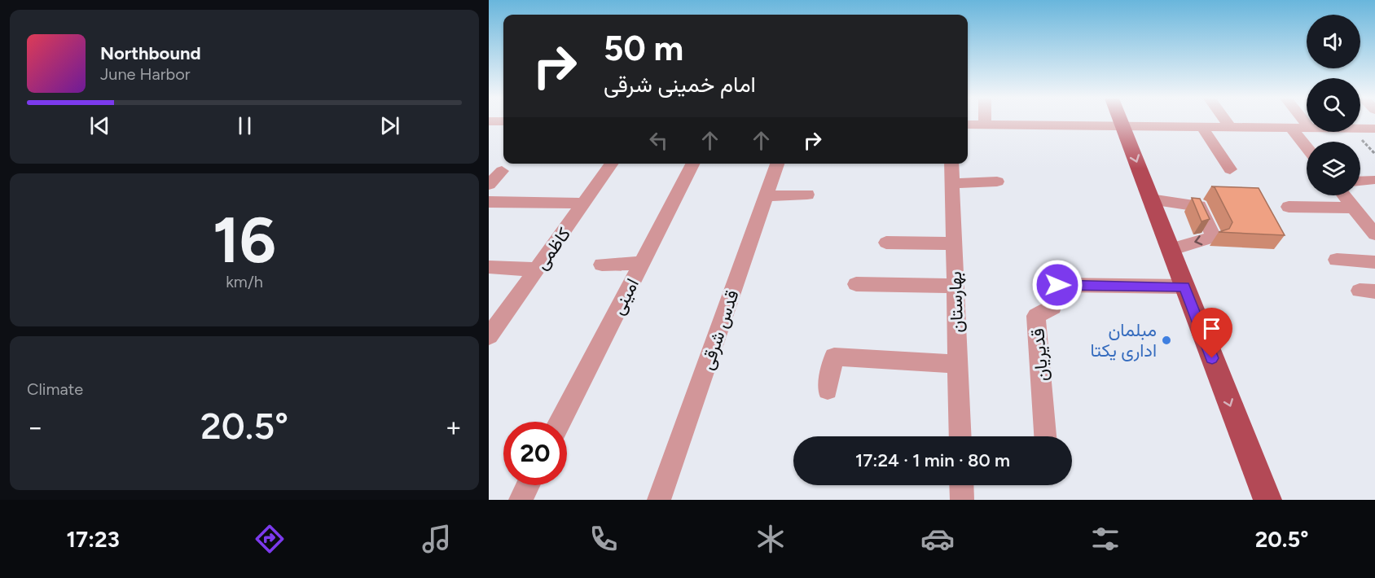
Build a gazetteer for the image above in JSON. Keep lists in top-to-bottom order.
{
  "streets": {
    "street": [
      "کاظمی",
      "امینی",
      "بهارستان",
      "قدس شرقی",
      "قدیریان"
    ]
  },
  "places": ["مبلمان اداری یکتا"],
  "page": {
    "turn": ["50 m", "امام خمینی شرقی"],
    "song": ["Northbound", "June Harbor"],
    "tile": [
      ["16", "km/h"],
      "Climate"
    ],
    "heat": ["−", "20.5°", "+"],
    "limit": "20",
    "trip": "17:24 · 1 min · 80 m",
    "tabs": ["17:23", "20.5°"]
  }
}
